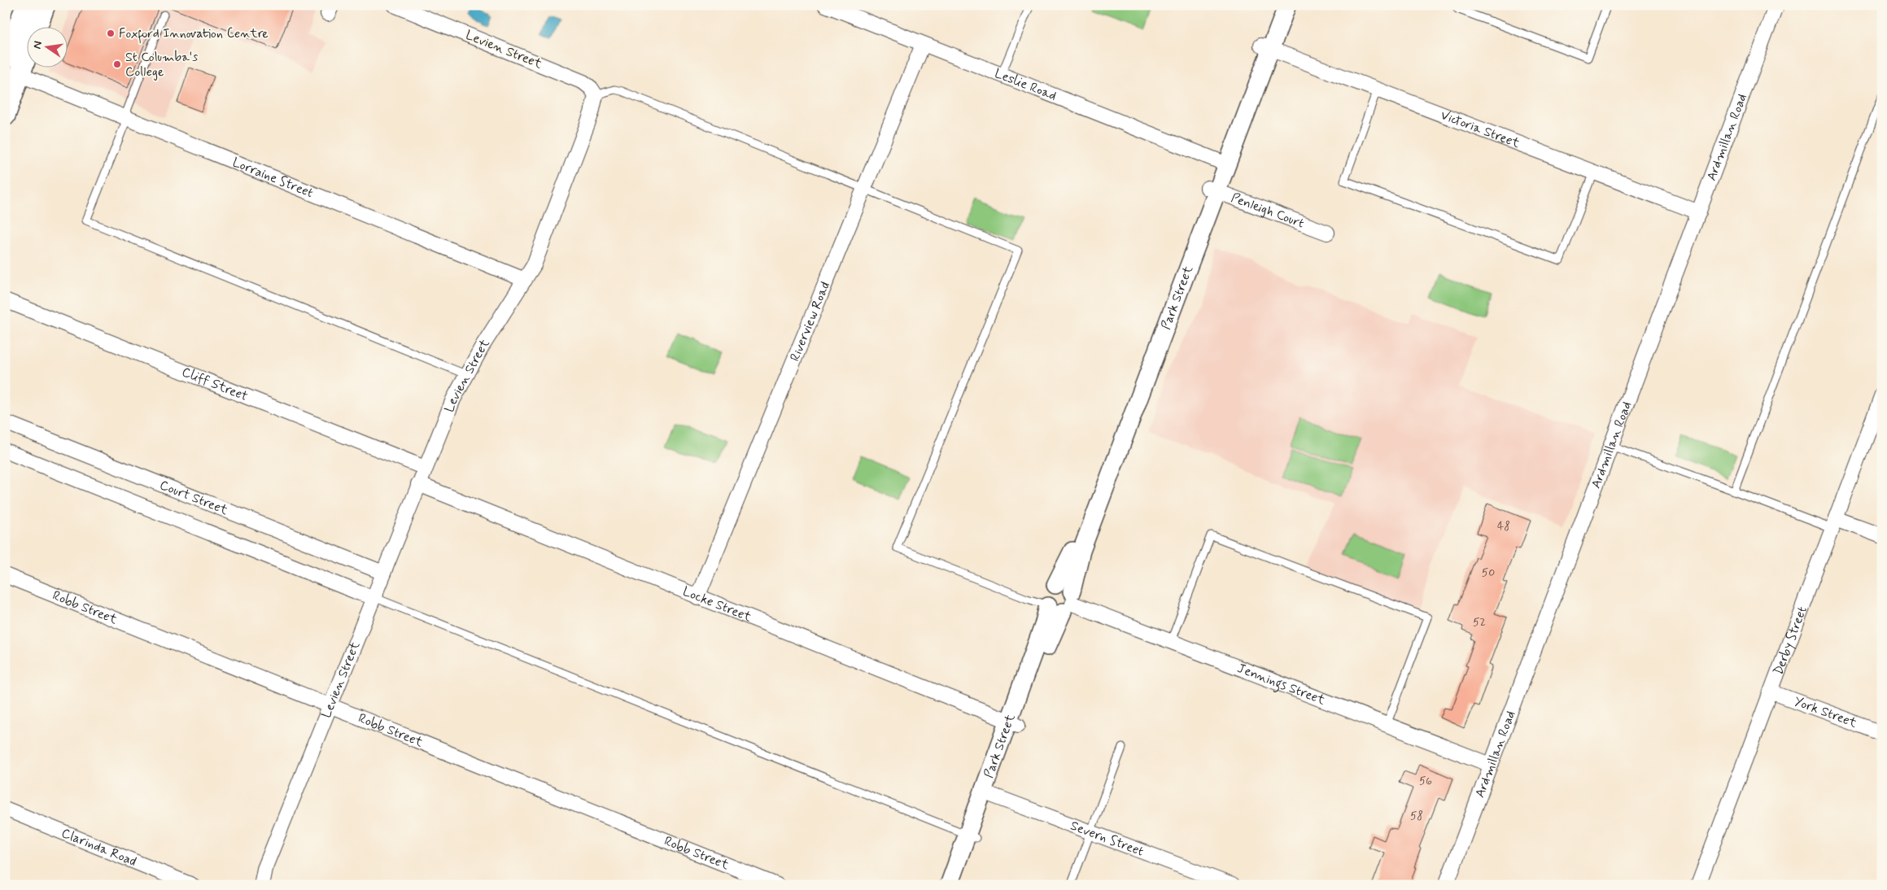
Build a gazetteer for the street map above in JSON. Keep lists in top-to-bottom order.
{
  "streets": {
    "street": [
      "Levien Street",
      "Leslie Road",
      "Victoria Street",
      "Ardmillan Road",
      "Lorraine Street",
      "Penleigh Court",
      "Park Street",
      "Riverview Road",
      "Cliff Street",
      "Court Street",
      "Locke Street",
      "Robb Street",
      "Derby Street",
      "Jennings Street",
      "York Street",
      "Severn Street",
      "Clarinda Road"
    ]
  },
  "crossings": [
    ["Levien Street", "Lorraine Street"],
    ["Levien Street", "Cliff Street"],
    ["Levien Street", "Court Street"],
    ["Levien Street", "Locke Street"],
    ["Levien Street", "Robb Street"],
    ["Leslie Road", "Park Street"],
    ["Leslie Road", "Riverview Road"],
    ["Victoria Street", "Ardmillan Road"],
    ["Victoria Street", "Park Street"],
    ["Ardmillan Road", "Jennings Street"],
    ["Penleigh Court", "Park Street"],
    ["Park Street", "Locke Street"],
    ["Park Street", "Jennings Street"],
    ["Park Street", "Severn Street"],
    ["Riverview Road", "Locke Street"],
    ["Derby Street", "York Street"]
  ],
  "places": ["Foxford Innovation Centre", "St Columba's College"],
  "house_numbers": [
    "48",
    "50",
    "52",
    "56",
    "58"
  ],
  "north": "left"
}
